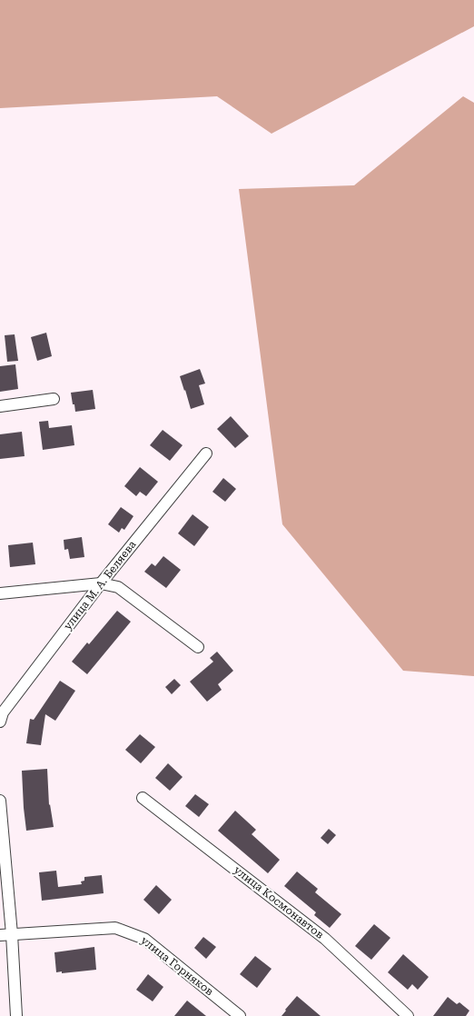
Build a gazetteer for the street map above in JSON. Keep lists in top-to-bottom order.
{
  "streets": {
    "street": ["улица М. А. Беляева", "улица Космонавтов", "улица Горняков"]
  }
}
